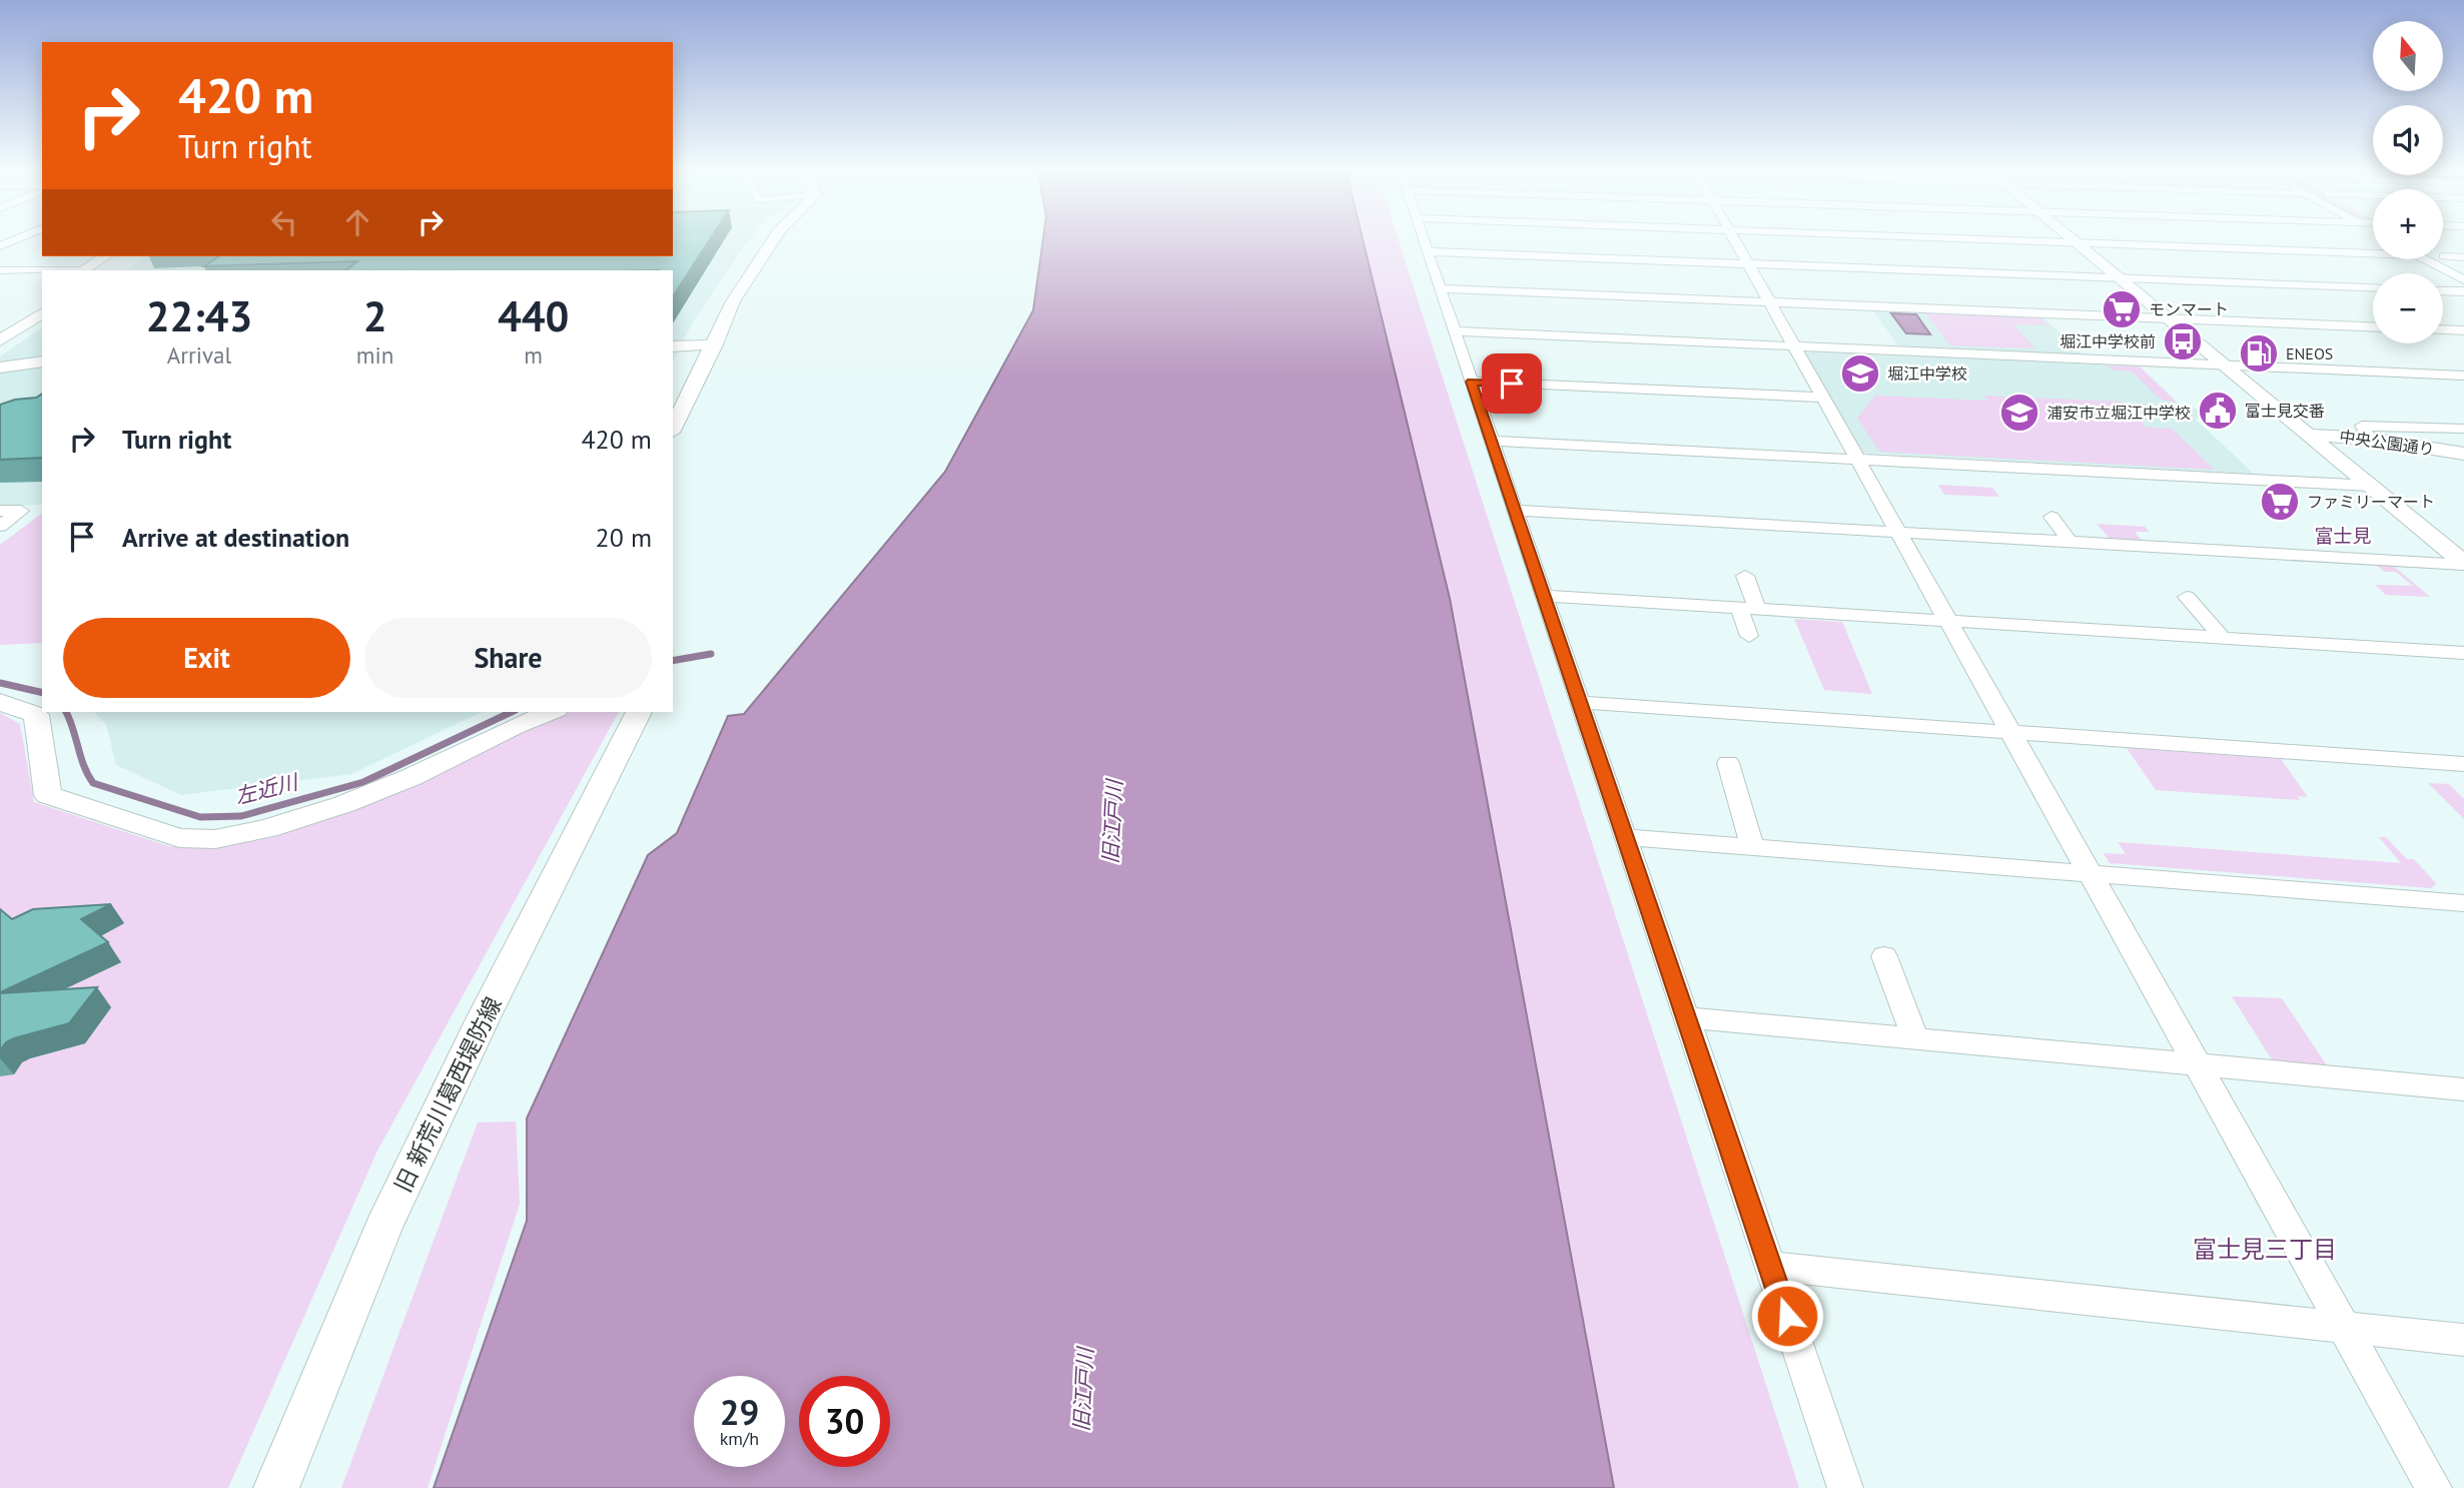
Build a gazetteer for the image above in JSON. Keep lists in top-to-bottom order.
{
  "streets": {
    "street": ["中央公園通り", "旧 新荒川葛西堤防線"]
  },
  "districts": ["富士見", "富士見三丁目"],
  "water": ["左近川", "旧江戸川"],
  "places": {
    "supermarket": ["モンマート", "ファミリーマート"],
    "bus stop": ["堀江中学校前"],
    "fuel station": ["ENEOS"],
    "school or university": ["堀江中学校", "浦安市立堀江中学校"],
    "public building": ["富士見交番"]
  },
  "north": "top",
  "page": {
    "map_buttons": ["+", "−"],
    "turn": ["420 m", "Turn right"],
    "eta": [
      "22:43",
      "Arrival",
      "2",
      "min",
      "440",
      "m"
    ],
    "list": [
      {
        "name": "Turn right",
        "value": "420 m"
      },
      {
        "name": "Arrive at destination",
        "value": "20 m"
      }
    ],
    "buttons": ["Exit", "Share"],
    "speed": "29 km/h",
    "limit": "30"
  }
}
